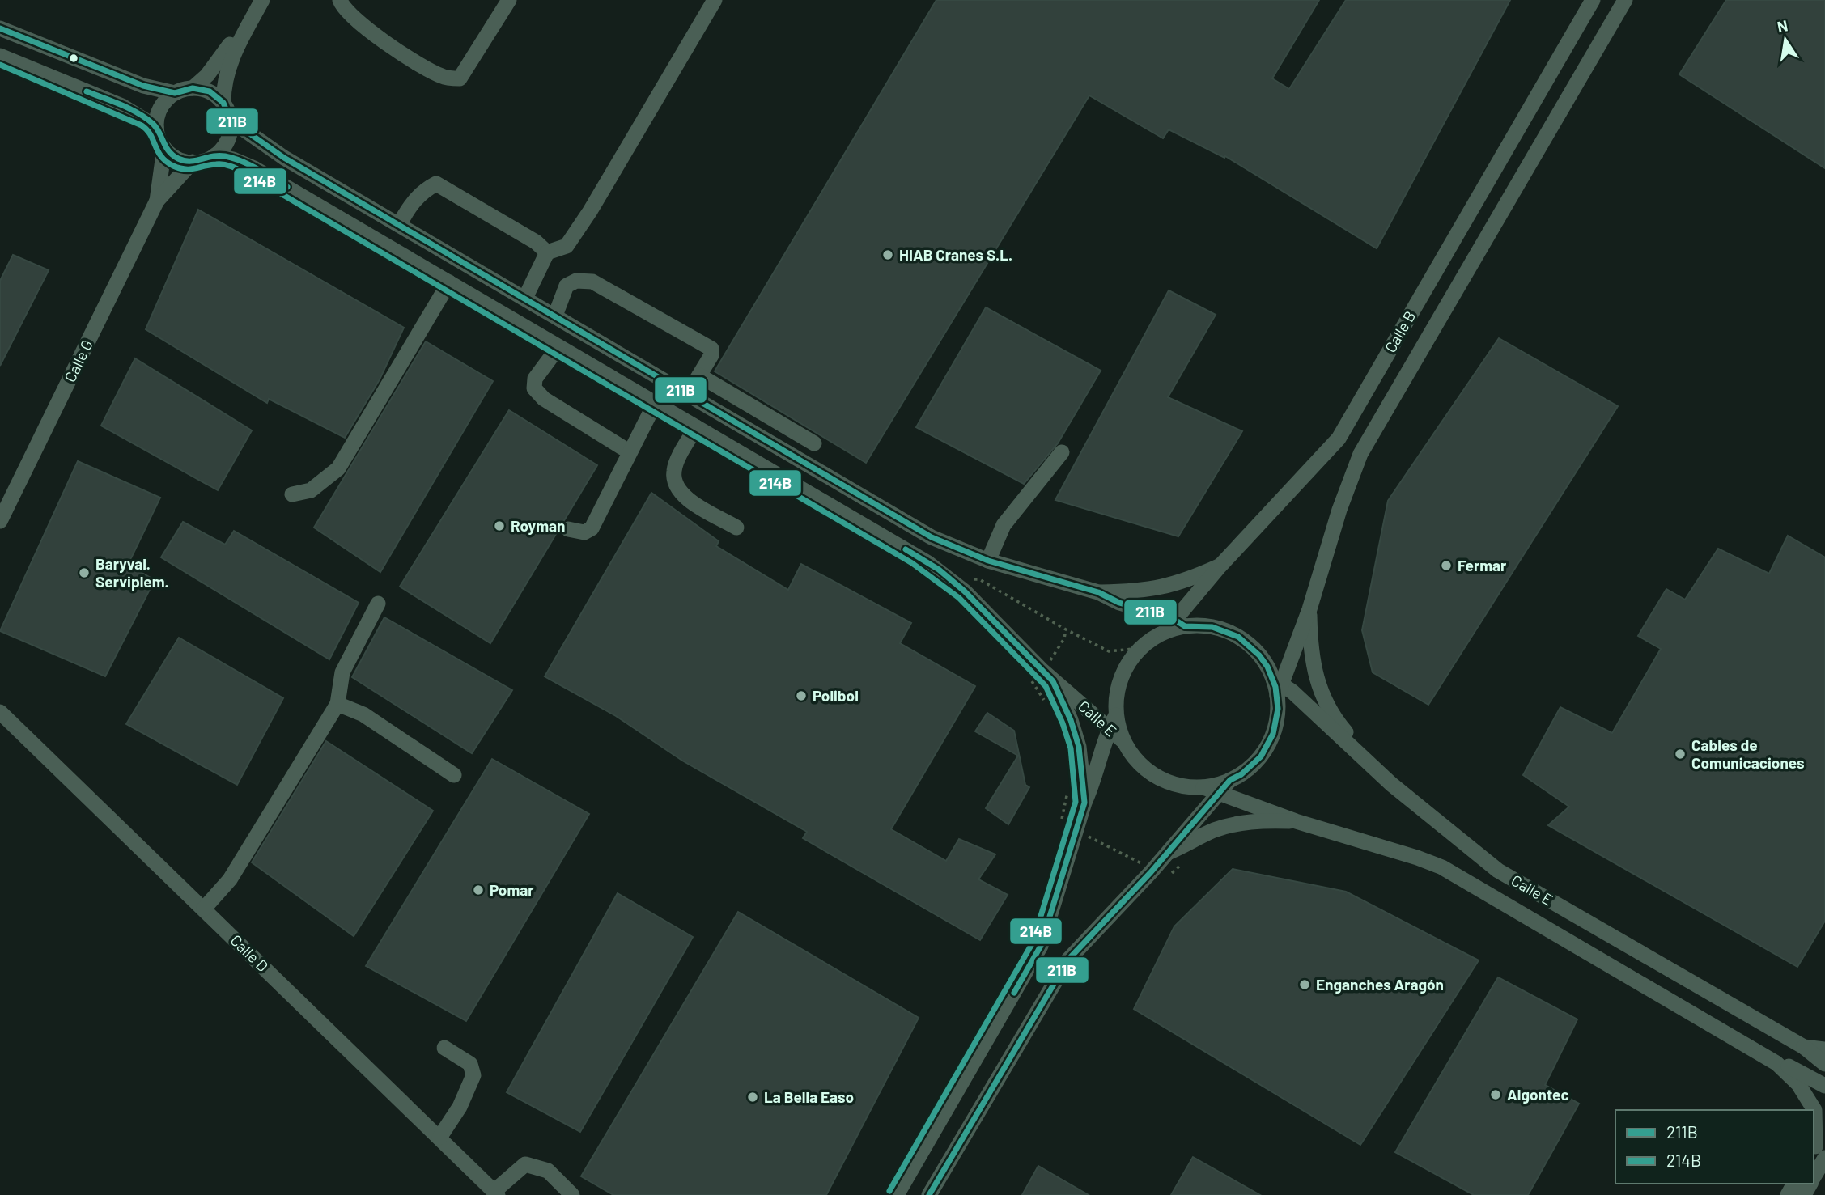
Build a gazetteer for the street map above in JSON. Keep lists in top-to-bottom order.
{
  "streets": {
    "street": [
      "Calle B",
      "Calle G",
      "Calle E",
      "Calle D"
    ]
  },
  "crossings": [
    ["Calle B", "Calle E"],
    ["Calle G", "Calle E"]
  ],
  "places": [
    "HIAB Cranes S.L.",
    "Royman",
    "Fermar",
    "Baryval. Serviplem.",
    "Polibol",
    "Cables de Comunicaciones",
    "Pomar",
    "Enganches Aragón",
    "Algontec",
    "La Bella Easo"
  ],
  "lines": ["transit line 211B", "transit line 214B"],
  "legend": ["211B", "214B"],
  "north": "top"
}
